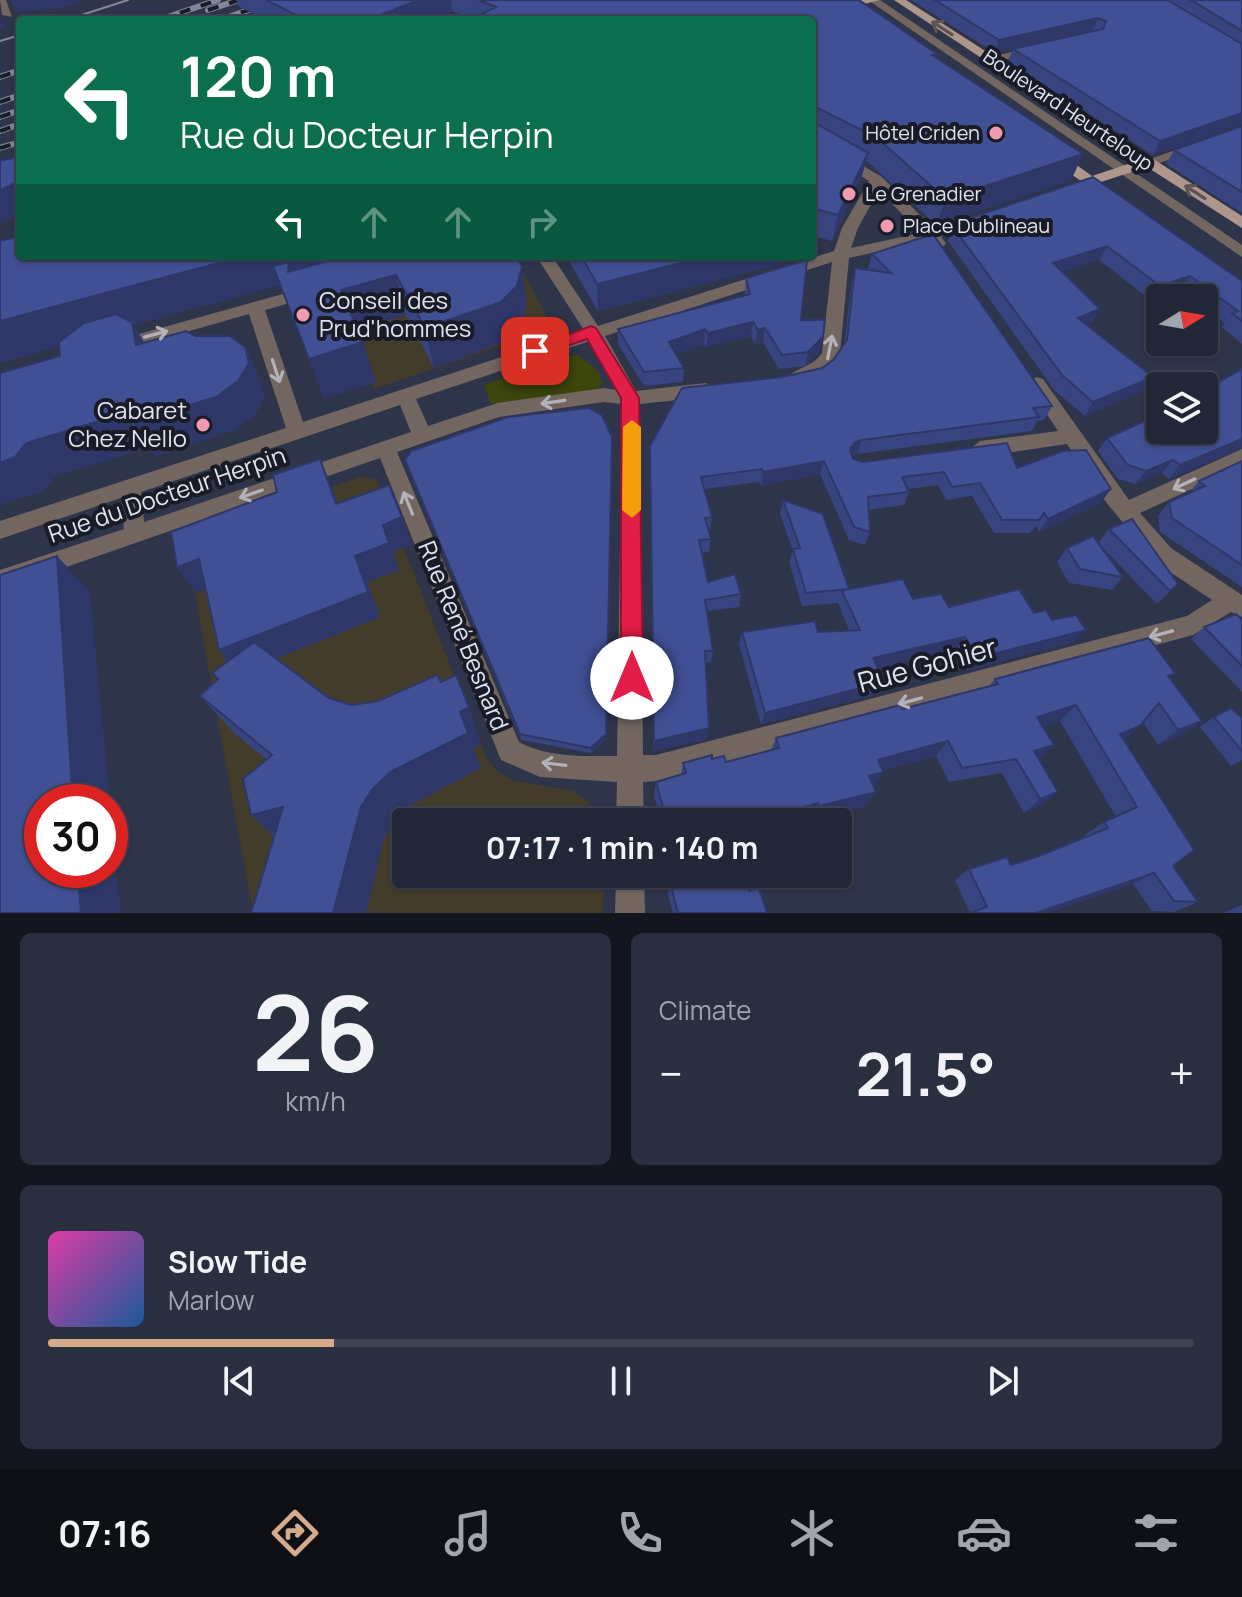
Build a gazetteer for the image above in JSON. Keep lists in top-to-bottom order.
{
  "streets": {
    "main road": ["Boulevard Heurteloup"],
    "street": ["Rue du Docteur Herpin", "Rue René Besnard", "Rue Gohier"]
  },
  "crossings": [
    ["Rue du Docteur Herpin", "Rue René Besnard"],
    ["Rue René Besnard", "Rue Gohier"]
  ],
  "one_way": ["Rue René Besnard", "Rue Gohier"],
  "places": [
    "Hôtel Criden",
    "Le Grenadier",
    "Place Dublineau",
    "Conseil des Prud'hommes",
    "Cabaret Chez Nello"
  ],
  "north": "right",
  "page": {
    "turn": ["120 m", "Rue du Docteur Herpin"],
    "limit": "30",
    "trip": "07:17 · 1 min · 140 m",
    "tile": [
      ["26", "km/h"],
      "Climate"
    ],
    "heat": ["−", "21.5°", "+"],
    "song": ["Slow Tide", "Marlow"],
    "tabs": "07:16"
  }
}
